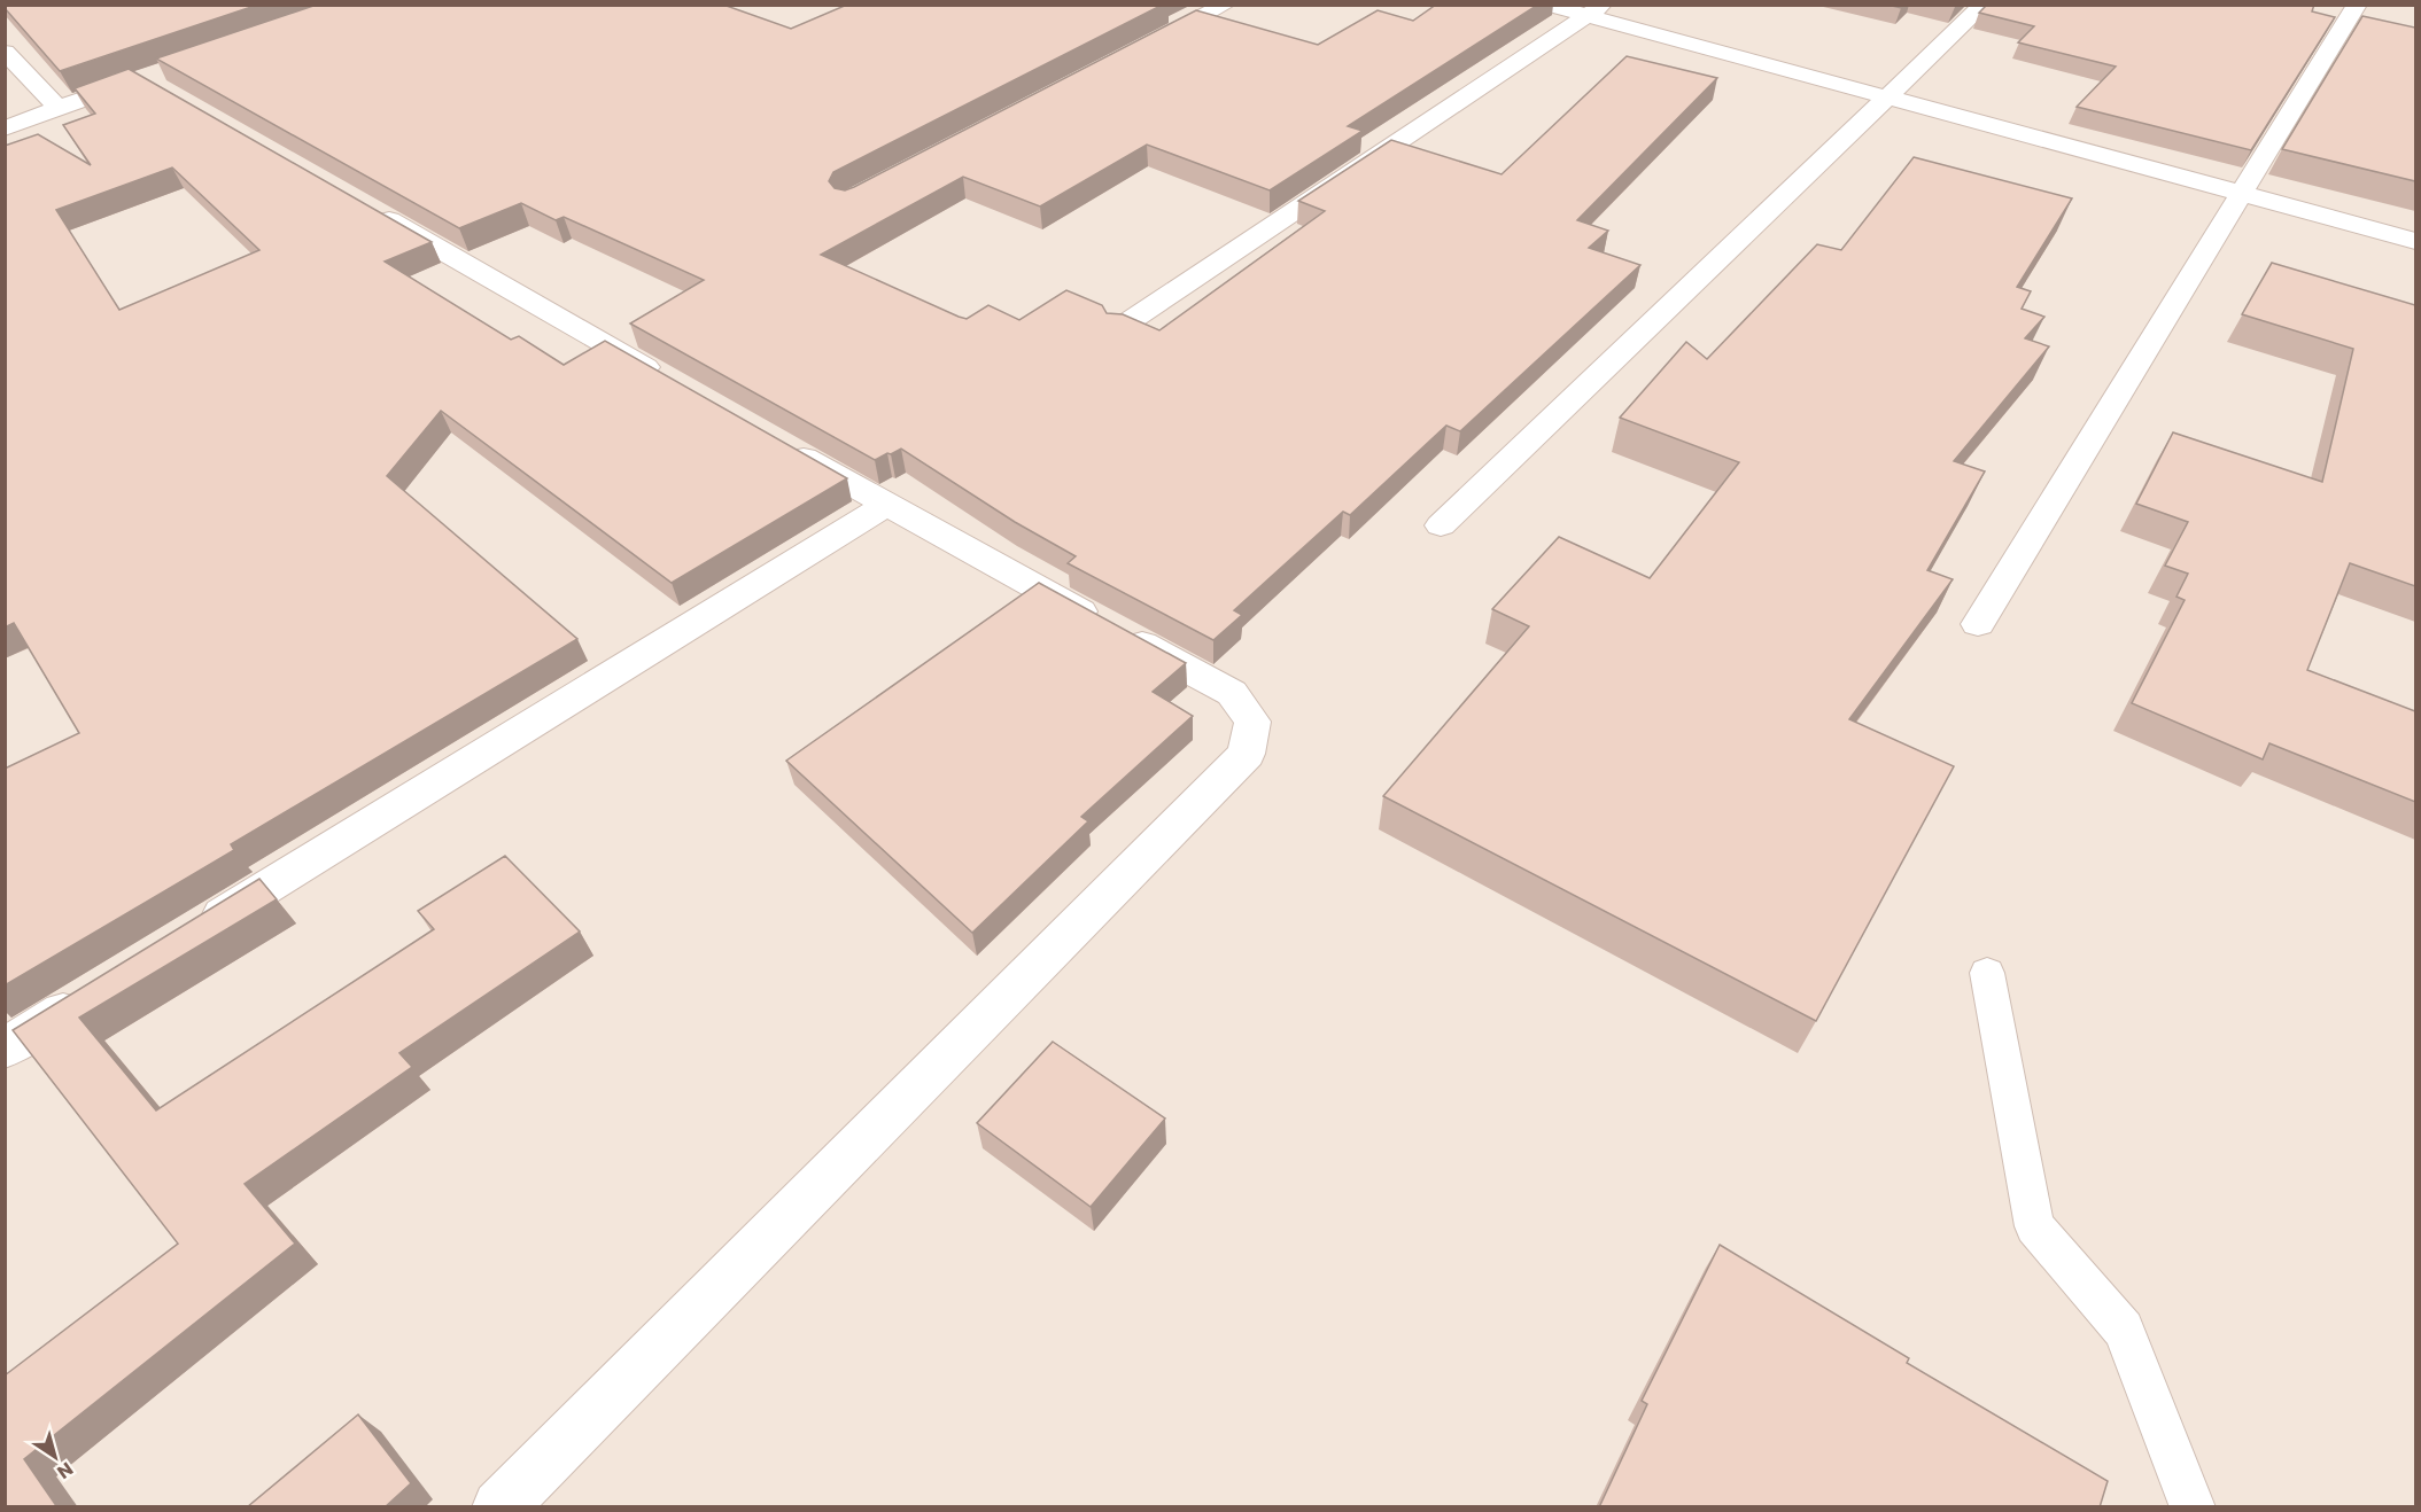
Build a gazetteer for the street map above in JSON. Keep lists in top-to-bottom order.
{
  "north": "bottom right"
}
